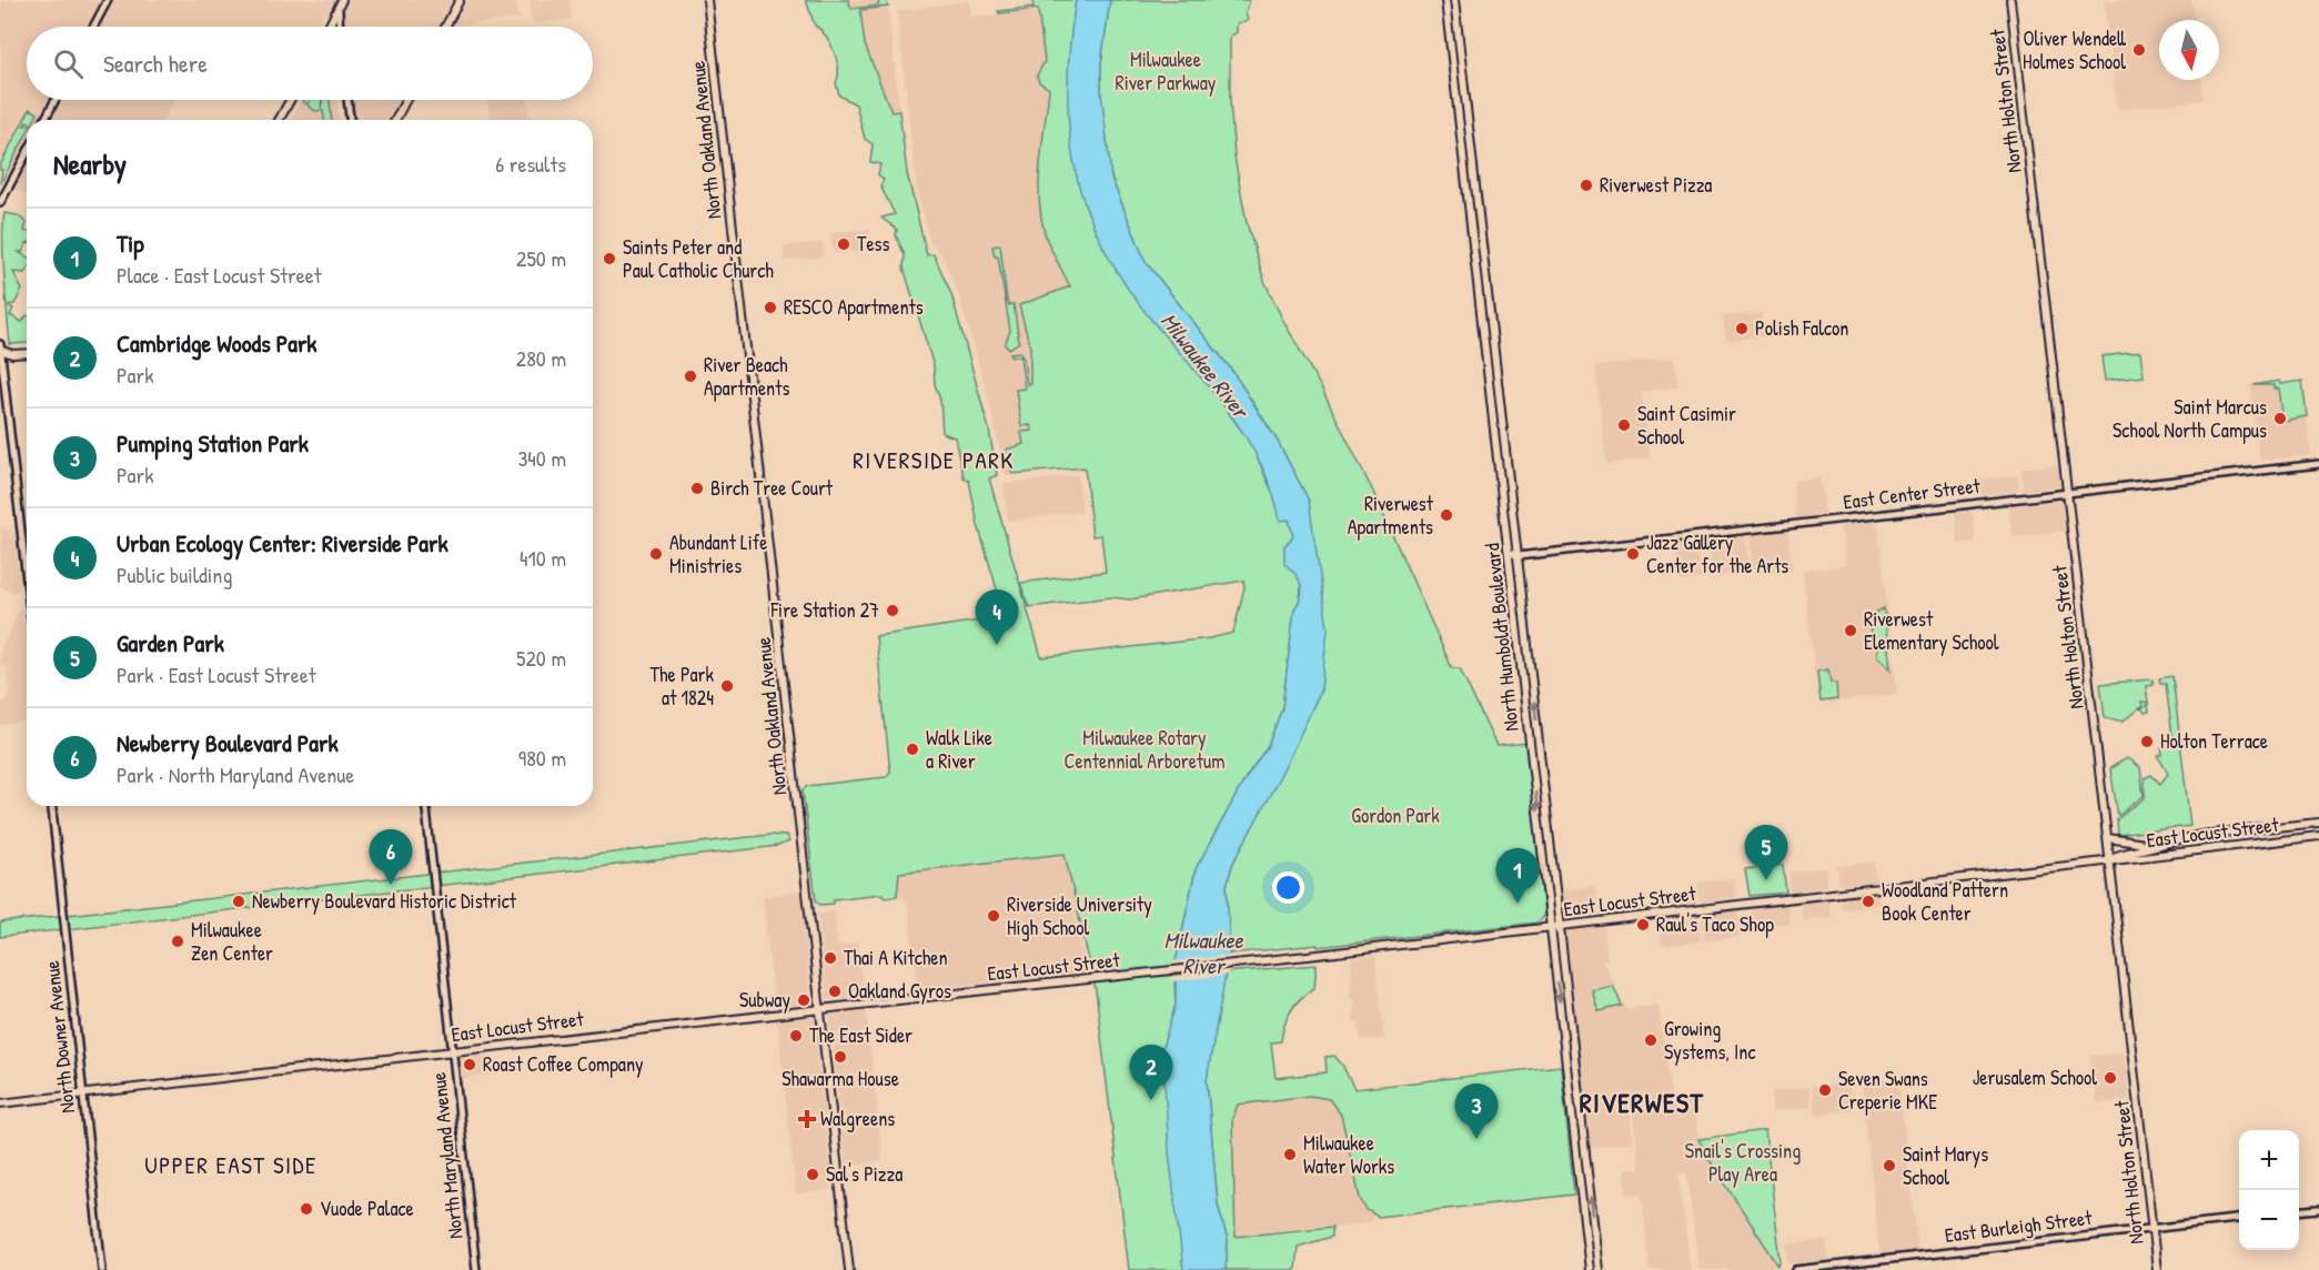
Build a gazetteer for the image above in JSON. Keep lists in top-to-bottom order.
{
  "streets": {
    "main road": [
      "North Holton Street",
      "North Oakland Avenue",
      "North Humboldt Boulevard",
      "East Locust Street"
    ],
    "street": [
      "East Center Street",
      "North Downer Avenue",
      "North Maryland Avenue",
      "East Burleigh Street"
    ]
  },
  "crossings": [
    ["North Holton Street", "East Center Street"],
    ["North Holton Street", "East Locust Street"],
    ["North Holton Street", "East Burleigh Street"],
    ["North Oakland Avenue", "East Locust Street"],
    ["East Center Street", "North Humboldt Boulevard"],
    ["North Humboldt Boulevard", "East Locust Street"],
    ["East Locust Street", "North Downer Avenue"],
    ["East Locust Street", "North Maryland Avenue"]
  ],
  "districts": ["RIVERSIDE PARK", "RIVERWEST", "UPPER EAST SIDE"],
  "water": ["Milwaukee River"],
  "parks": [
    "Milwaukee River Parkway",
    "Milwaukee Rotary Centennial Arboretum",
    "Gordon Park",
    "Snail's Crossing Play Area"
  ],
  "places": {
    "other": [
      "Oliver Wendell Holmes School",
      "Riverwest Pizza",
      "Tess",
      "Saints Peter and Paul Catholic Church",
      "RESCO Apartments",
      "Polish Falcon",
      "River Beach Apartments",
      "Saint Marcus School North Campus",
      "Saint Casimir School",
      "Birch Tree Court",
      "Riverwest Apartments",
      "Abundant Life Ministries",
      "Jazz Gallery Center for the Arts",
      "Fire Station 27",
      "Riverwest Elementary School",
      "The Park at 1824",
      "Holton Terrace",
      "Walk Like a River",
      "Newberry Boulevard Historic District",
      "Woodland Pattern Book Center",
      "Riverside University High School",
      "Raul's Taco Shop",
      "Milwaukee Zen Center",
      "Thai A Kitchen",
      "Oakland Gyros",
      "Subway",
      "The East Sider",
      "Growing Systems, Inc",
      "Shawarma House",
      "Roast Coffee Company",
      "Jerusalem School",
      "Seven Swans Creperie MKE",
      "Milwaukee Water Works",
      "Saint Marys School",
      "Sal's Pizza",
      "Vuode Palace"
    ],
    "health": ["Walgreens"]
  },
  "north": "bottom",
  "page": {
    "search": "Search here",
    "heading": ["Nearby", "6 results"],
    "list": [
      {
        "mark": "1",
        "name": "Tip",
        "note": "Place · East Locust Street",
        "value": "250 m"
      },
      {
        "mark": "2",
        "name": "Cambridge Woods Park",
        "note": "Park",
        "value": "280 m"
      },
      {
        "mark": "3",
        "name": "Pumping Station Park",
        "note": "Park",
        "value": "340 m"
      },
      {
        "mark": "4",
        "name": "Urban Ecology Center: Riverside Park",
        "note": "Public building",
        "value": "410 m"
      },
      {
        "mark": "5",
        "name": "Garden Park",
        "note": "Park · East Locust Street",
        "value": "520 m"
      },
      {
        "mark": "6",
        "name": "Newberry Boulevard Park",
        "note": "Park · North Maryland Avenue",
        "value": "980 m"
      }
    ],
    "pins": [
      "4",
      "5",
      "6",
      "1",
      "2",
      "3"
    ],
    "map_buttons": ["+", "−"]
  }
}
